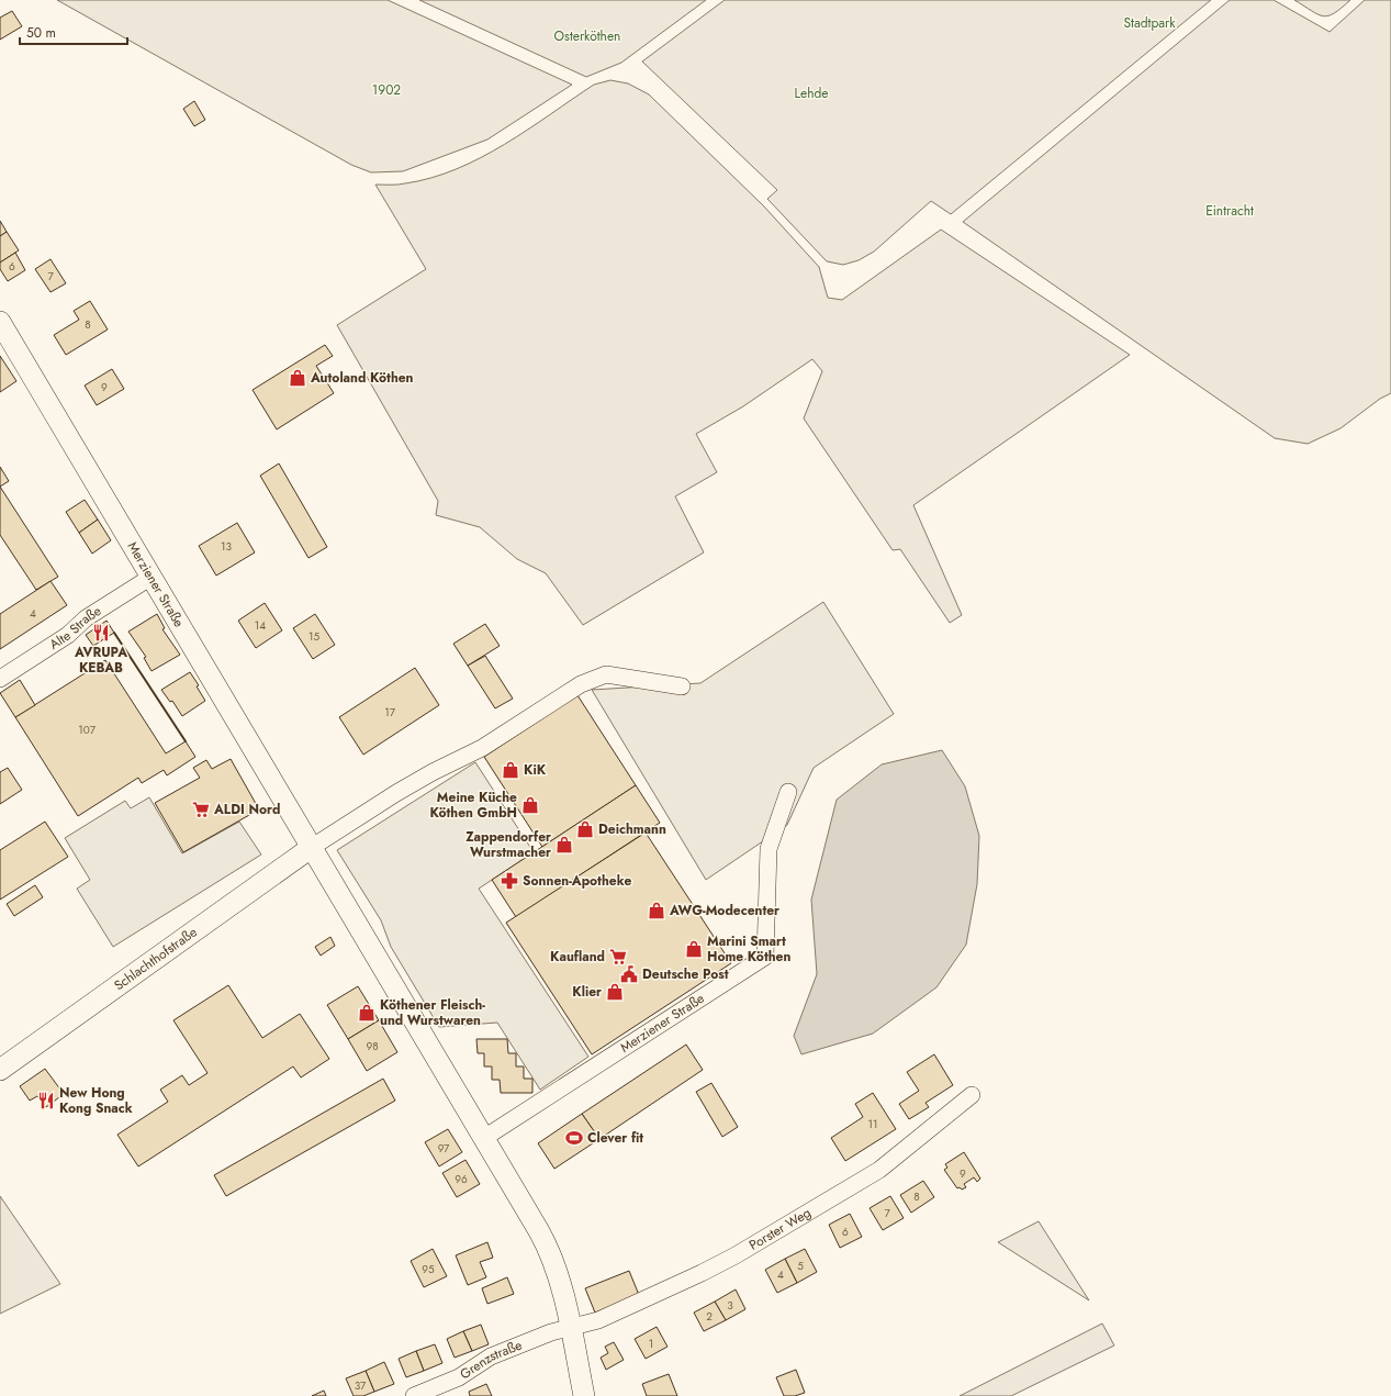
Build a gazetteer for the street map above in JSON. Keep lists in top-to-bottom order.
{
  "streets": {
    "main road": ["Merziener Straße", "Schlachthofstraße"],
    "street": ["Alte Straße", "Porster Weg", "Grenzstraße"]
  },
  "crossings": [
    ["Merziener Straße", "Alte Straße"],
    ["Merziener Straße", "Schlachthofstraße"],
    ["Merziener Straße", "Porster Weg"],
    ["Merziener Straße", "Grenzstraße"],
    ["Porster Weg", "Grenzstraße"]
  ],
  "parks": [
    "Stadtpark",
    "Osterköthen",
    "1902",
    "Lehde",
    "Eintracht"
  ],
  "places": {
    "shop": [
      "Autoland Köthen",
      "KiK",
      "Meine Küche Köthen GmbH",
      "Deichmann",
      "Zappendorfer Wurstmacher",
      "AWG-Modecenter",
      "Marini Smart Home Köthen",
      "Klier",
      "Köthener Fleisch- und Wurstwaren"
    ],
    "restaurant": ["AVRUPA KEBAB", "New Hong Kong Snack"],
    "supermarket": ["ALDI Nord", "Kaufland"],
    "pharmacy": ["Sonnen-Apotheke"],
    "public building": ["Deutsche Post"],
    "sports": ["Clever fit"]
  },
  "house_numbers": [
    "6",
    "7",
    "8",
    "9",
    "13",
    "4",
    "14",
    "15",
    "17",
    "107",
    "98",
    "11",
    "97",
    "9",
    "96",
    "8",
    "7",
    "6",
    "5",
    "95",
    "4",
    "3",
    "2",
    "1",
    "37"
  ],
  "scale_bar": "50 m"
}
